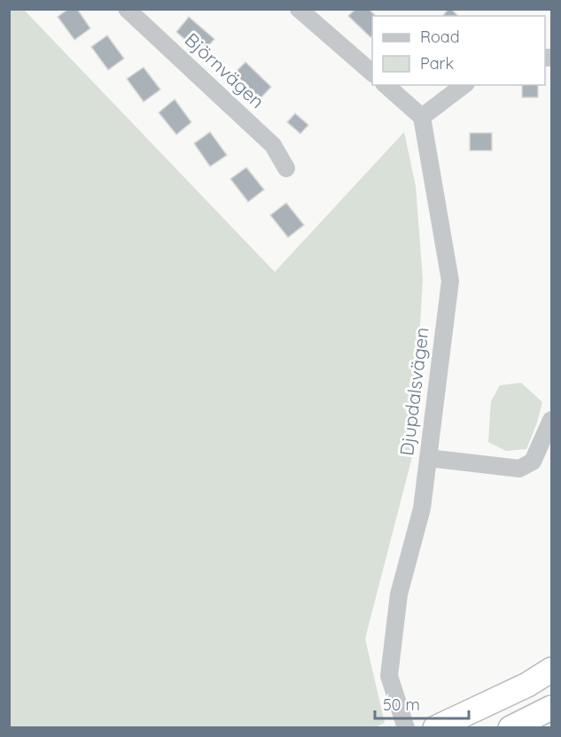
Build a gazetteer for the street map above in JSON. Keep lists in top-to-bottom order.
{
  "streets": {
    "street": ["Björnvägen", "Djupdalsvägen"]
  },
  "legend": ["Road", "Park"],
  "scale_bar": "50 m"
}
